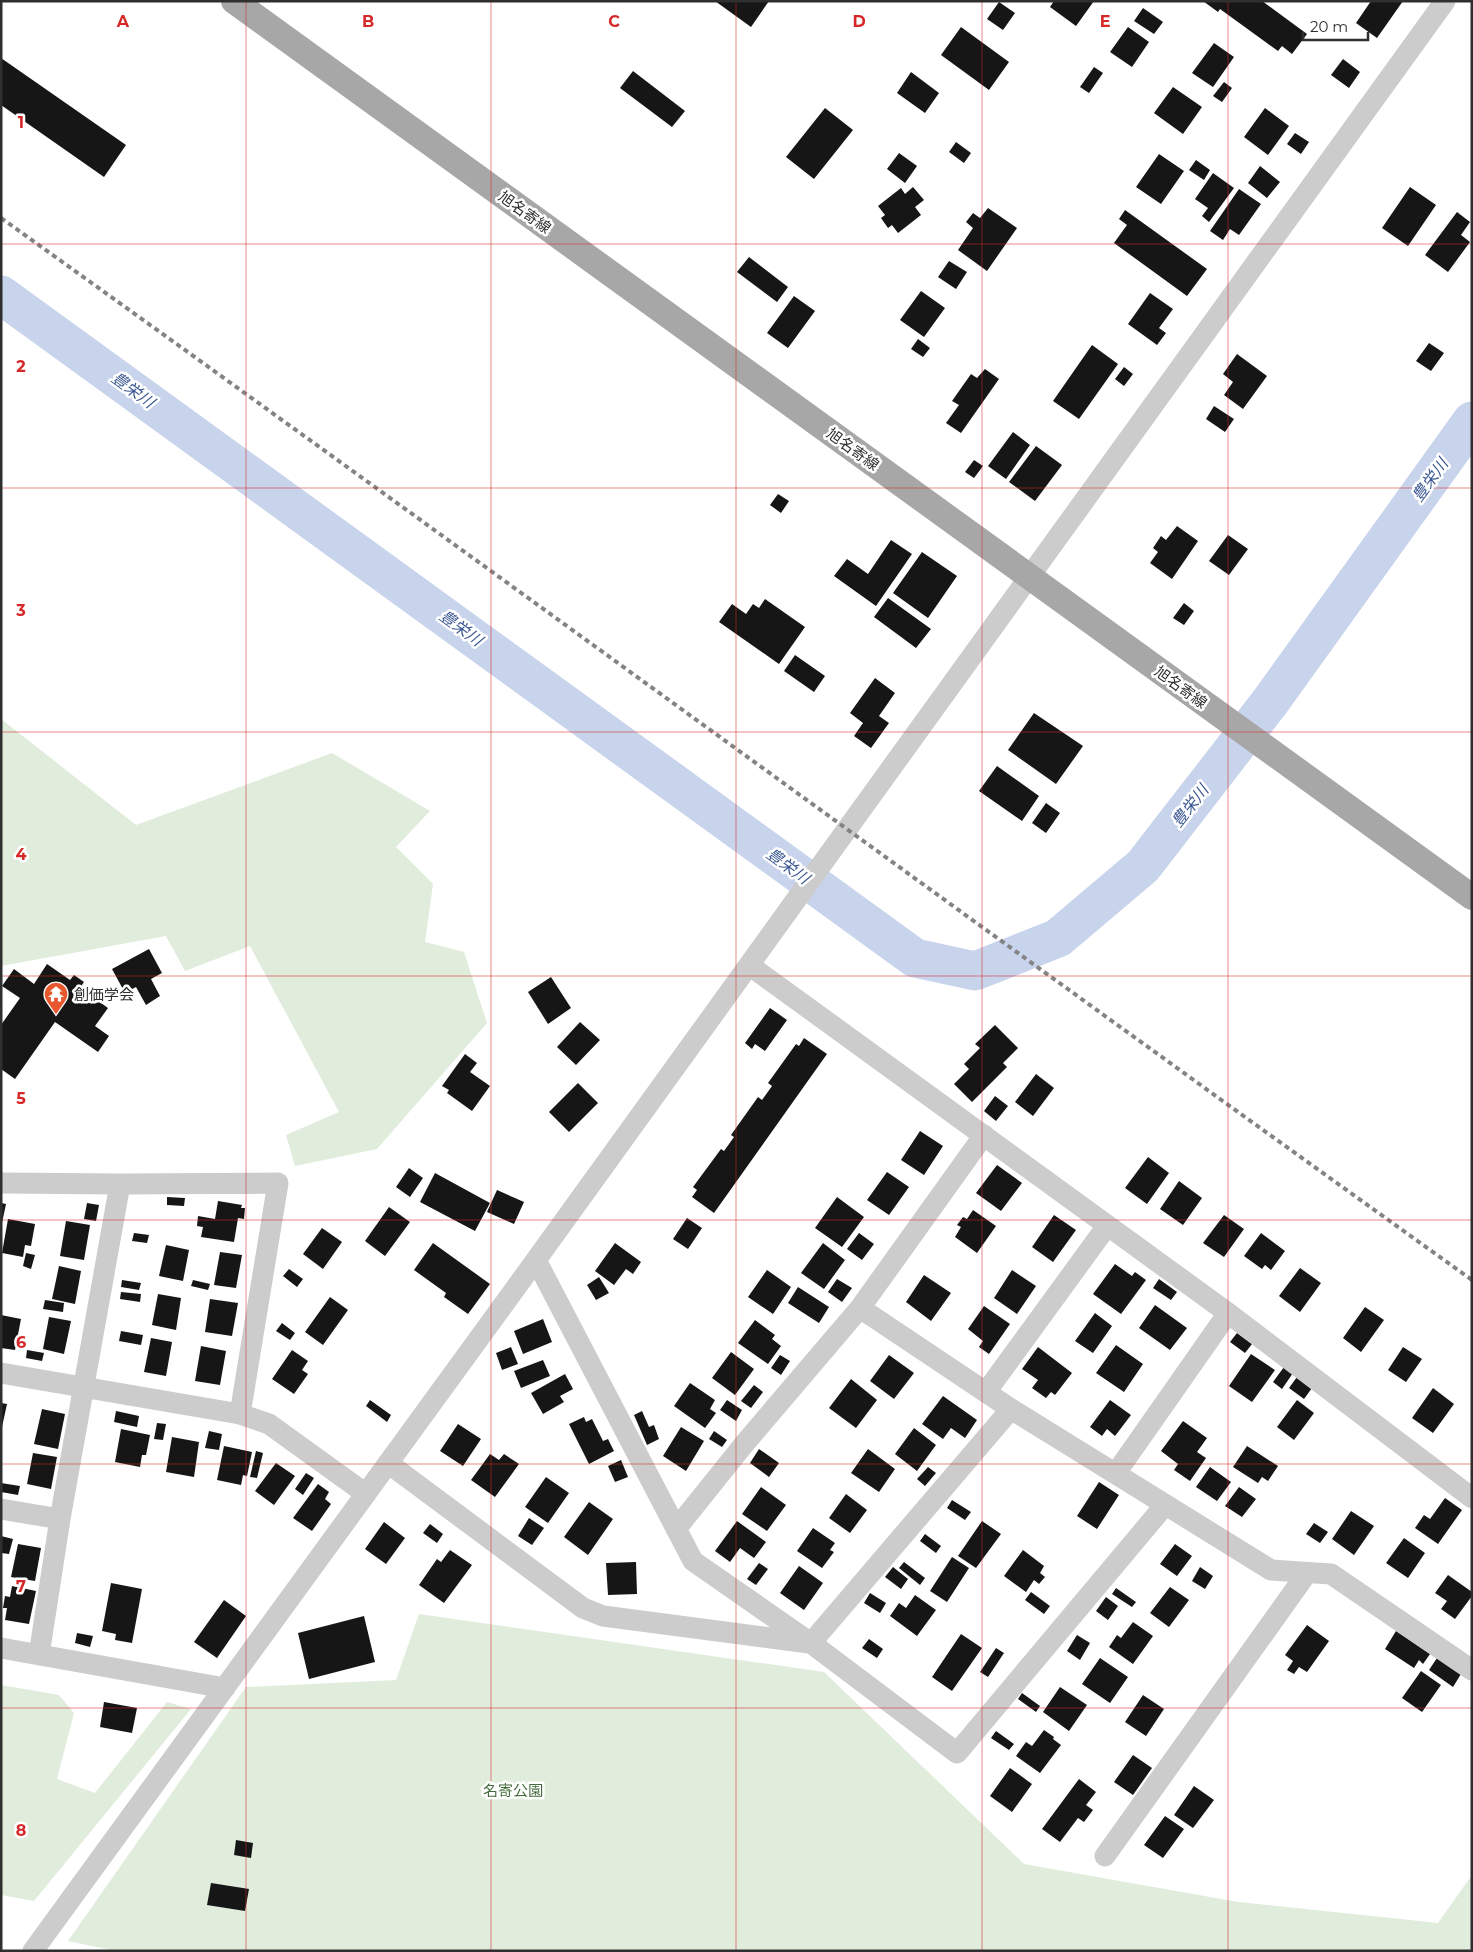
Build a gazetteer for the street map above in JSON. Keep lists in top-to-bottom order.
{
  "streets": {
    "main road": ["旭名寄線"]
  },
  "water": ["豊栄川"],
  "parks": ["名寄公園"],
  "places": {
    "temple": ["創価学会"]
  },
  "scale_bar": "20 m",
  "grid": {
    "columns": [
      "A",
      "B",
      "C",
      "D",
      "E"
    ],
    "rows": [
      "1",
      "2",
      "3",
      "4",
      "5",
      "6",
      "7",
      "8"
    ]
  }
}
